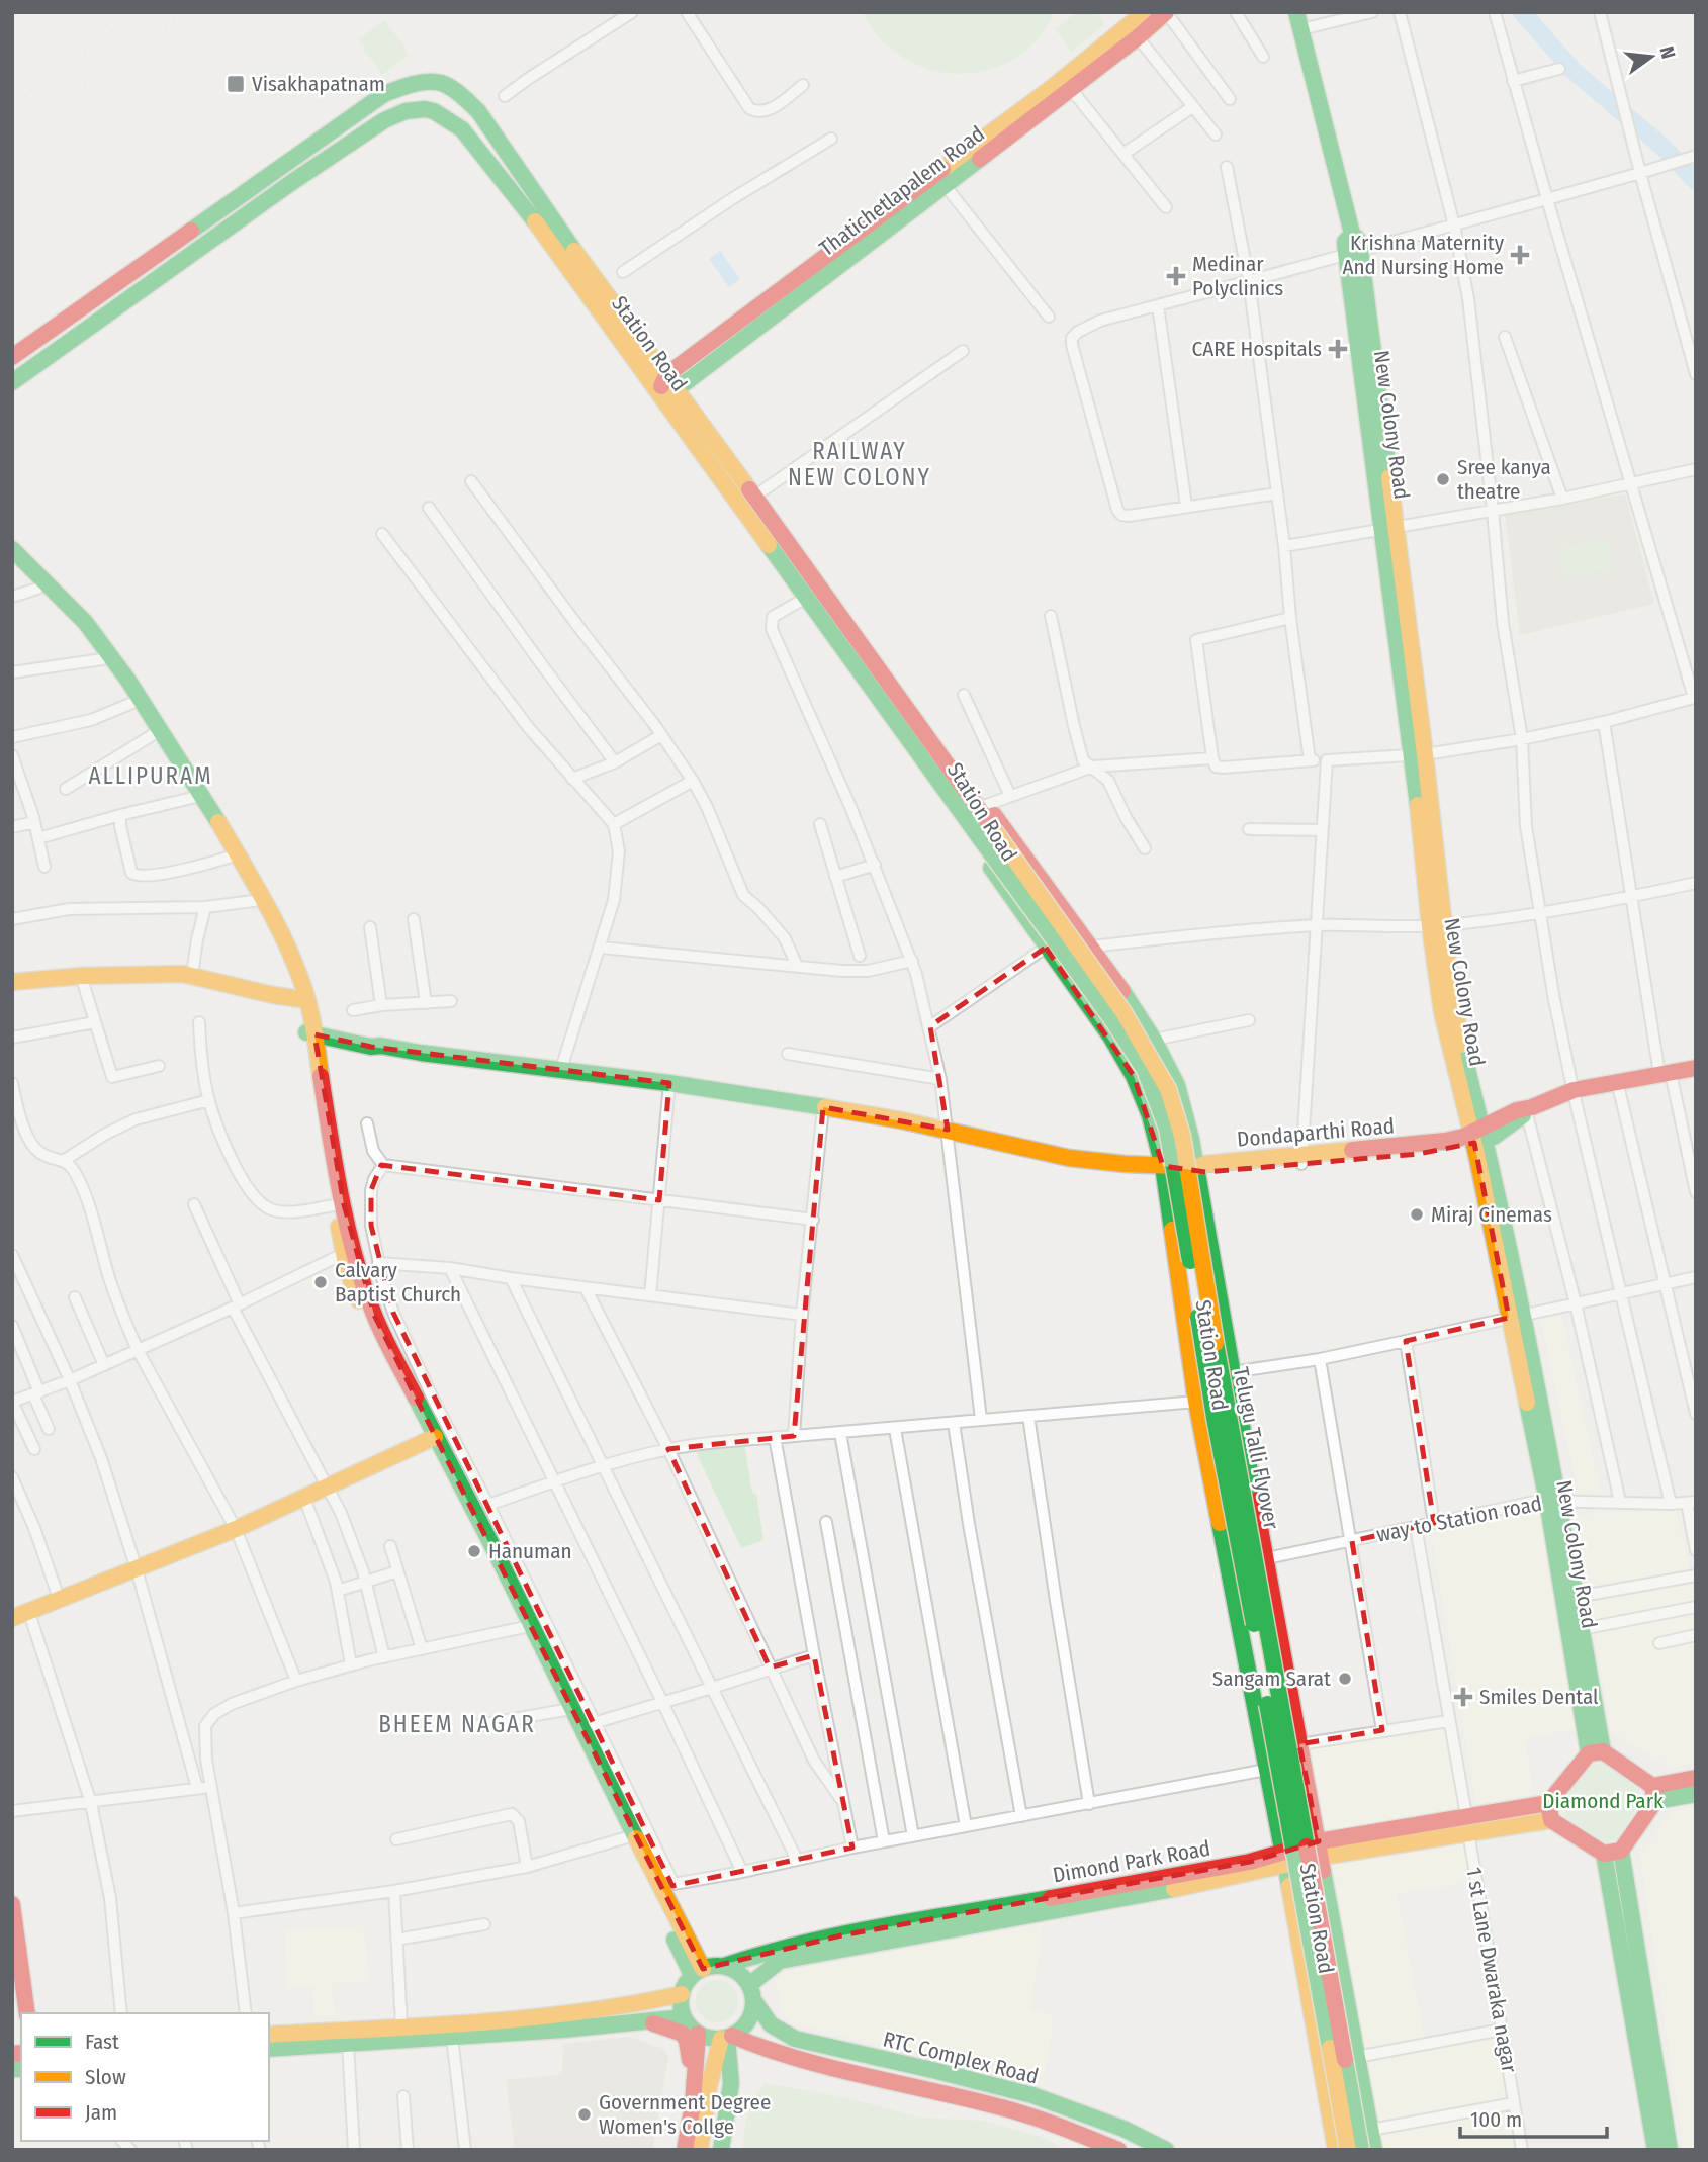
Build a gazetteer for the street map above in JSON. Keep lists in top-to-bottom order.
{
  "streets": {
    "main road": [
      "Thatichetlapalem Road",
      "Station Road",
      "New Colony Road",
      "Dondaparthi Road",
      "Telugu Talli Flyover",
      "Dimond Park Road",
      "RTC Complex Road"
    ],
    "street": ["way to Station road", "1 st Lane Dwaraka nagar"]
  },
  "crossings": [
    ["Thatichetlapalem Road", "Station Road"],
    ["Station Road", "Dondaparthi Road"],
    ["Station Road", "Telugu Talli Flyover"],
    ["Station Road", "Dimond Park Road"],
    ["New Colony Road", "Dondaparthi Road"],
    ["New Colony Road", "way to Station road"],
    ["way to Station road", "1 st Lane Dwaraka nagar"],
    ["Dimond Park Road", "1 st Lane Dwaraka nagar"],
    ["Dimond Park Road", "RTC Complex Road"]
  ],
  "districts": ["RAILWAY NEW COLONY", "ALLIPURAM", "BHEEM NAGAR"],
  "parks": ["Diamond Park"],
  "places": {
    "transit": ["Visakhapatnam"],
    "health": [
      "Krishna Maternity And Nursing Home",
      "Medinar Polyclinics",
      "CARE Hospitals",
      "Smiles Dental"
    ],
    "other": [
      "Sree kanya theatre",
      "Miraj Cinemas",
      "Calvary Baptist Church",
      "Hanuman",
      "Sangam Sarat",
      "Government Degree Women's Collge"
    ]
  },
  "legend": ["Fast", "Slow", "Jam"],
  "scale_bar": "100 m",
  "north": "right"
}
